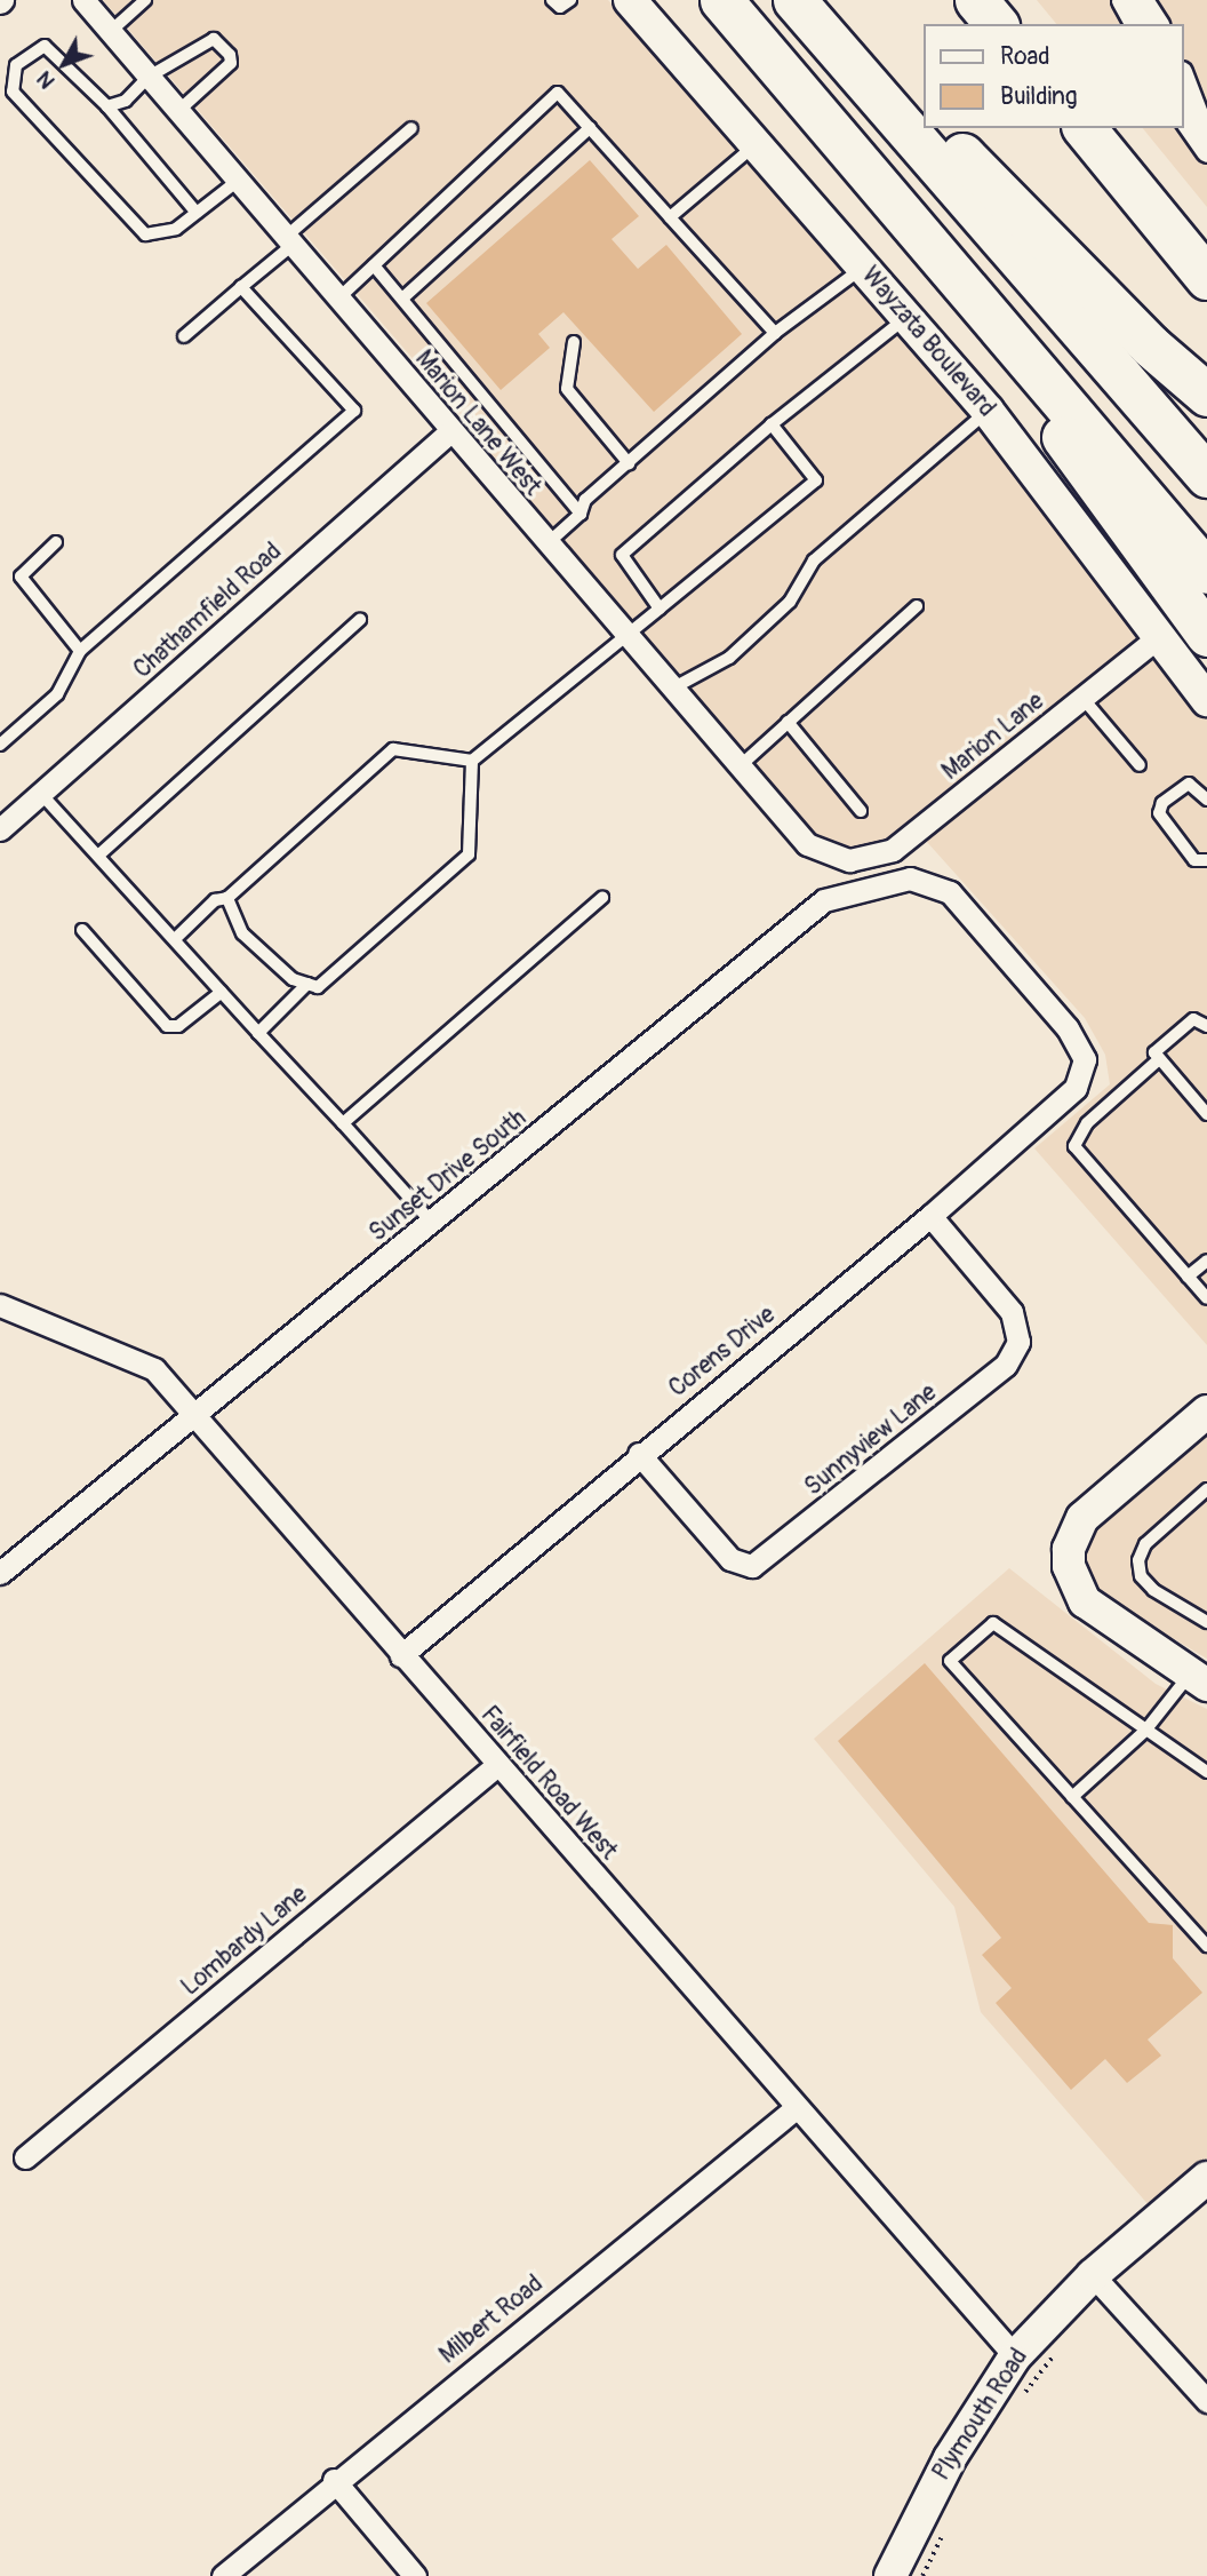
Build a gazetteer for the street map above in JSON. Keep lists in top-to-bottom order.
{
  "streets": {
    "street": [
      "Wayzata Boulevard",
      "Marion Lane West",
      "Chathamfield Road",
      "Marion Lane",
      "Sunset Drive South",
      "Corens Drive",
      "Sunnyview Lane",
      "Fairfield Road West",
      "Lombardy Lane",
      "Milbert Road",
      "Plymouth Road"
    ]
  },
  "crossings": [
    ["Wayzata Boulevard", "Marion Lane"],
    ["Marion Lane West", "Chathamfield Road"],
    ["Marion Lane West", "Marion Lane"],
    ["Sunset Drive South", "Corens Drive"],
    ["Sunset Drive South", "Fairfield Road West"],
    ["Corens Drive", "Sunnyview Lane"],
    ["Corens Drive", "Fairfield Road West"],
    ["Fairfield Road West", "Lombardy Lane"],
    ["Fairfield Road West", "Milbert Road"],
    ["Fairfield Road West", "Plymouth Road"]
  ],
  "legend": ["Road", "Building"],
  "north": "bottom left"
}
